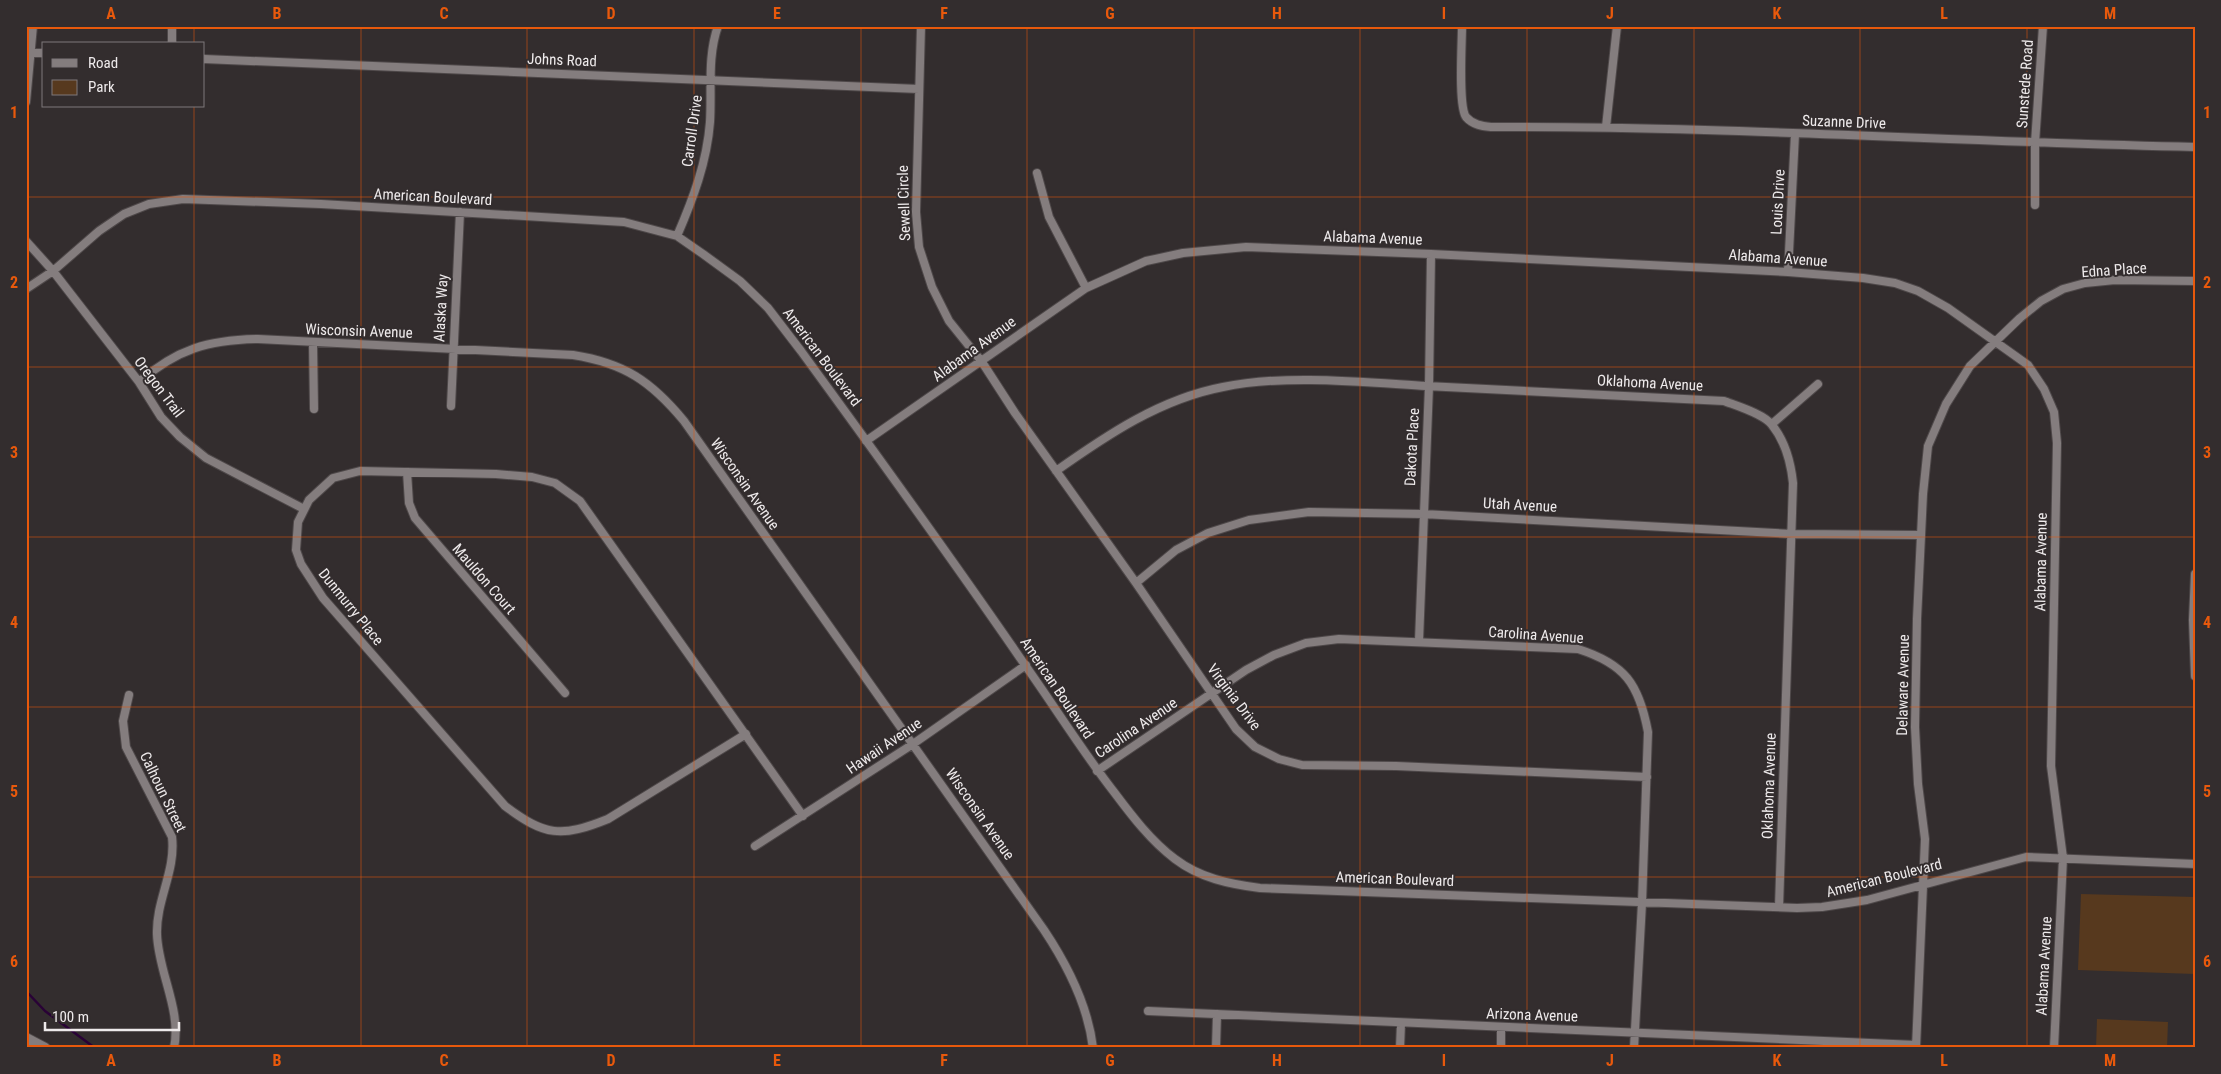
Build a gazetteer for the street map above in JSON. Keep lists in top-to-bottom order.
{
  "streets": {
    "street": [
      "Johns Road",
      "Sunstede Road",
      "Suzanne Drive",
      "Carroll Drive",
      "American Boulevard",
      "Louis Drive",
      "Sewell Circle",
      "Alabama Avenue",
      "Edna Place",
      "Alaska Way",
      "Wisconsin Avenue",
      "Oklahoma Avenue",
      "Oregon Trail",
      "Dakota Place",
      "Utah Avenue",
      "Mauldon Court",
      "Dunmurry Place",
      "Carolina Avenue",
      "Delaware Avenue",
      "Virginia Drive",
      "Hawaii Avenue",
      "Calhoun Street",
      "Arizona Avenue"
    ]
  },
  "crossings": [
    ["Johns Road", "Carroll Drive"],
    ["Johns Road", "Sewell Circle"],
    ["Sunstede Road", "Suzanne Drive"],
    ["Suzanne Drive", "Louis Drive"],
    ["Carroll Drive", "American Boulevard"],
    ["American Boulevard", "Alabama Avenue"],
    ["American Boulevard", "Alaska Way"],
    ["American Boulevard", "Oklahoma Avenue"],
    ["American Boulevard", "Oregon Trail"],
    ["American Boulevard", "Carolina Avenue"],
    ["American Boulevard", "Delaware Avenue"],
    ["American Boulevard", "Hawaii Avenue"],
    ["Louis Drive", "Alabama Avenue"],
    ["Sewell Circle", "Alabama Avenue"],
    ["Sewell Circle", "Virginia Drive"],
    ["Alabama Avenue", "Edna Place"],
    ["Alabama Avenue", "Dakota Place"],
    ["Alabama Avenue", "Delaware Avenue"],
    ["Alabama Avenue", "Virginia Drive"],
    ["Edna Place", "Delaware Avenue"],
    ["Alaska Way", "Wisconsin Avenue"],
    ["Wisconsin Avenue", "Oregon Trail"],
    ["Wisconsin Avenue", "Hawaii Avenue"],
    ["Oklahoma Avenue", "Dakota Place"],
    ["Oklahoma Avenue", "Utah Avenue"],
    ["Oklahoma Avenue", "Virginia Drive"],
    ["Oregon Trail", "Dunmurry Place"],
    ["Dakota Place", "Utah Avenue"],
    ["Dakota Place", "Carolina Avenue"],
    ["Utah Avenue", "Delaware Avenue"],
    ["Utah Avenue", "Virginia Drive"],
    ["Mauldon Court", "Dunmurry Place"],
    ["Dunmurry Place", "Hawaii Avenue"],
    ["Carolina Avenue", "Virginia Drive"],
    ["Carolina Avenue", "Arizona Avenue"],
    ["Delaware Avenue", "Arizona Avenue"]
  ],
  "legend": ["Road", "Park"],
  "scale_bar": "100 m",
  "grid": {
    "columns": [
      "A",
      "B",
      "C",
      "D",
      "E",
      "F",
      "G",
      "H",
      "I",
      "J",
      "K",
      "L",
      "M"
    ],
    "rows": [
      "1",
      "2",
      "3",
      "4",
      "5",
      "6"
    ]
  }
}
